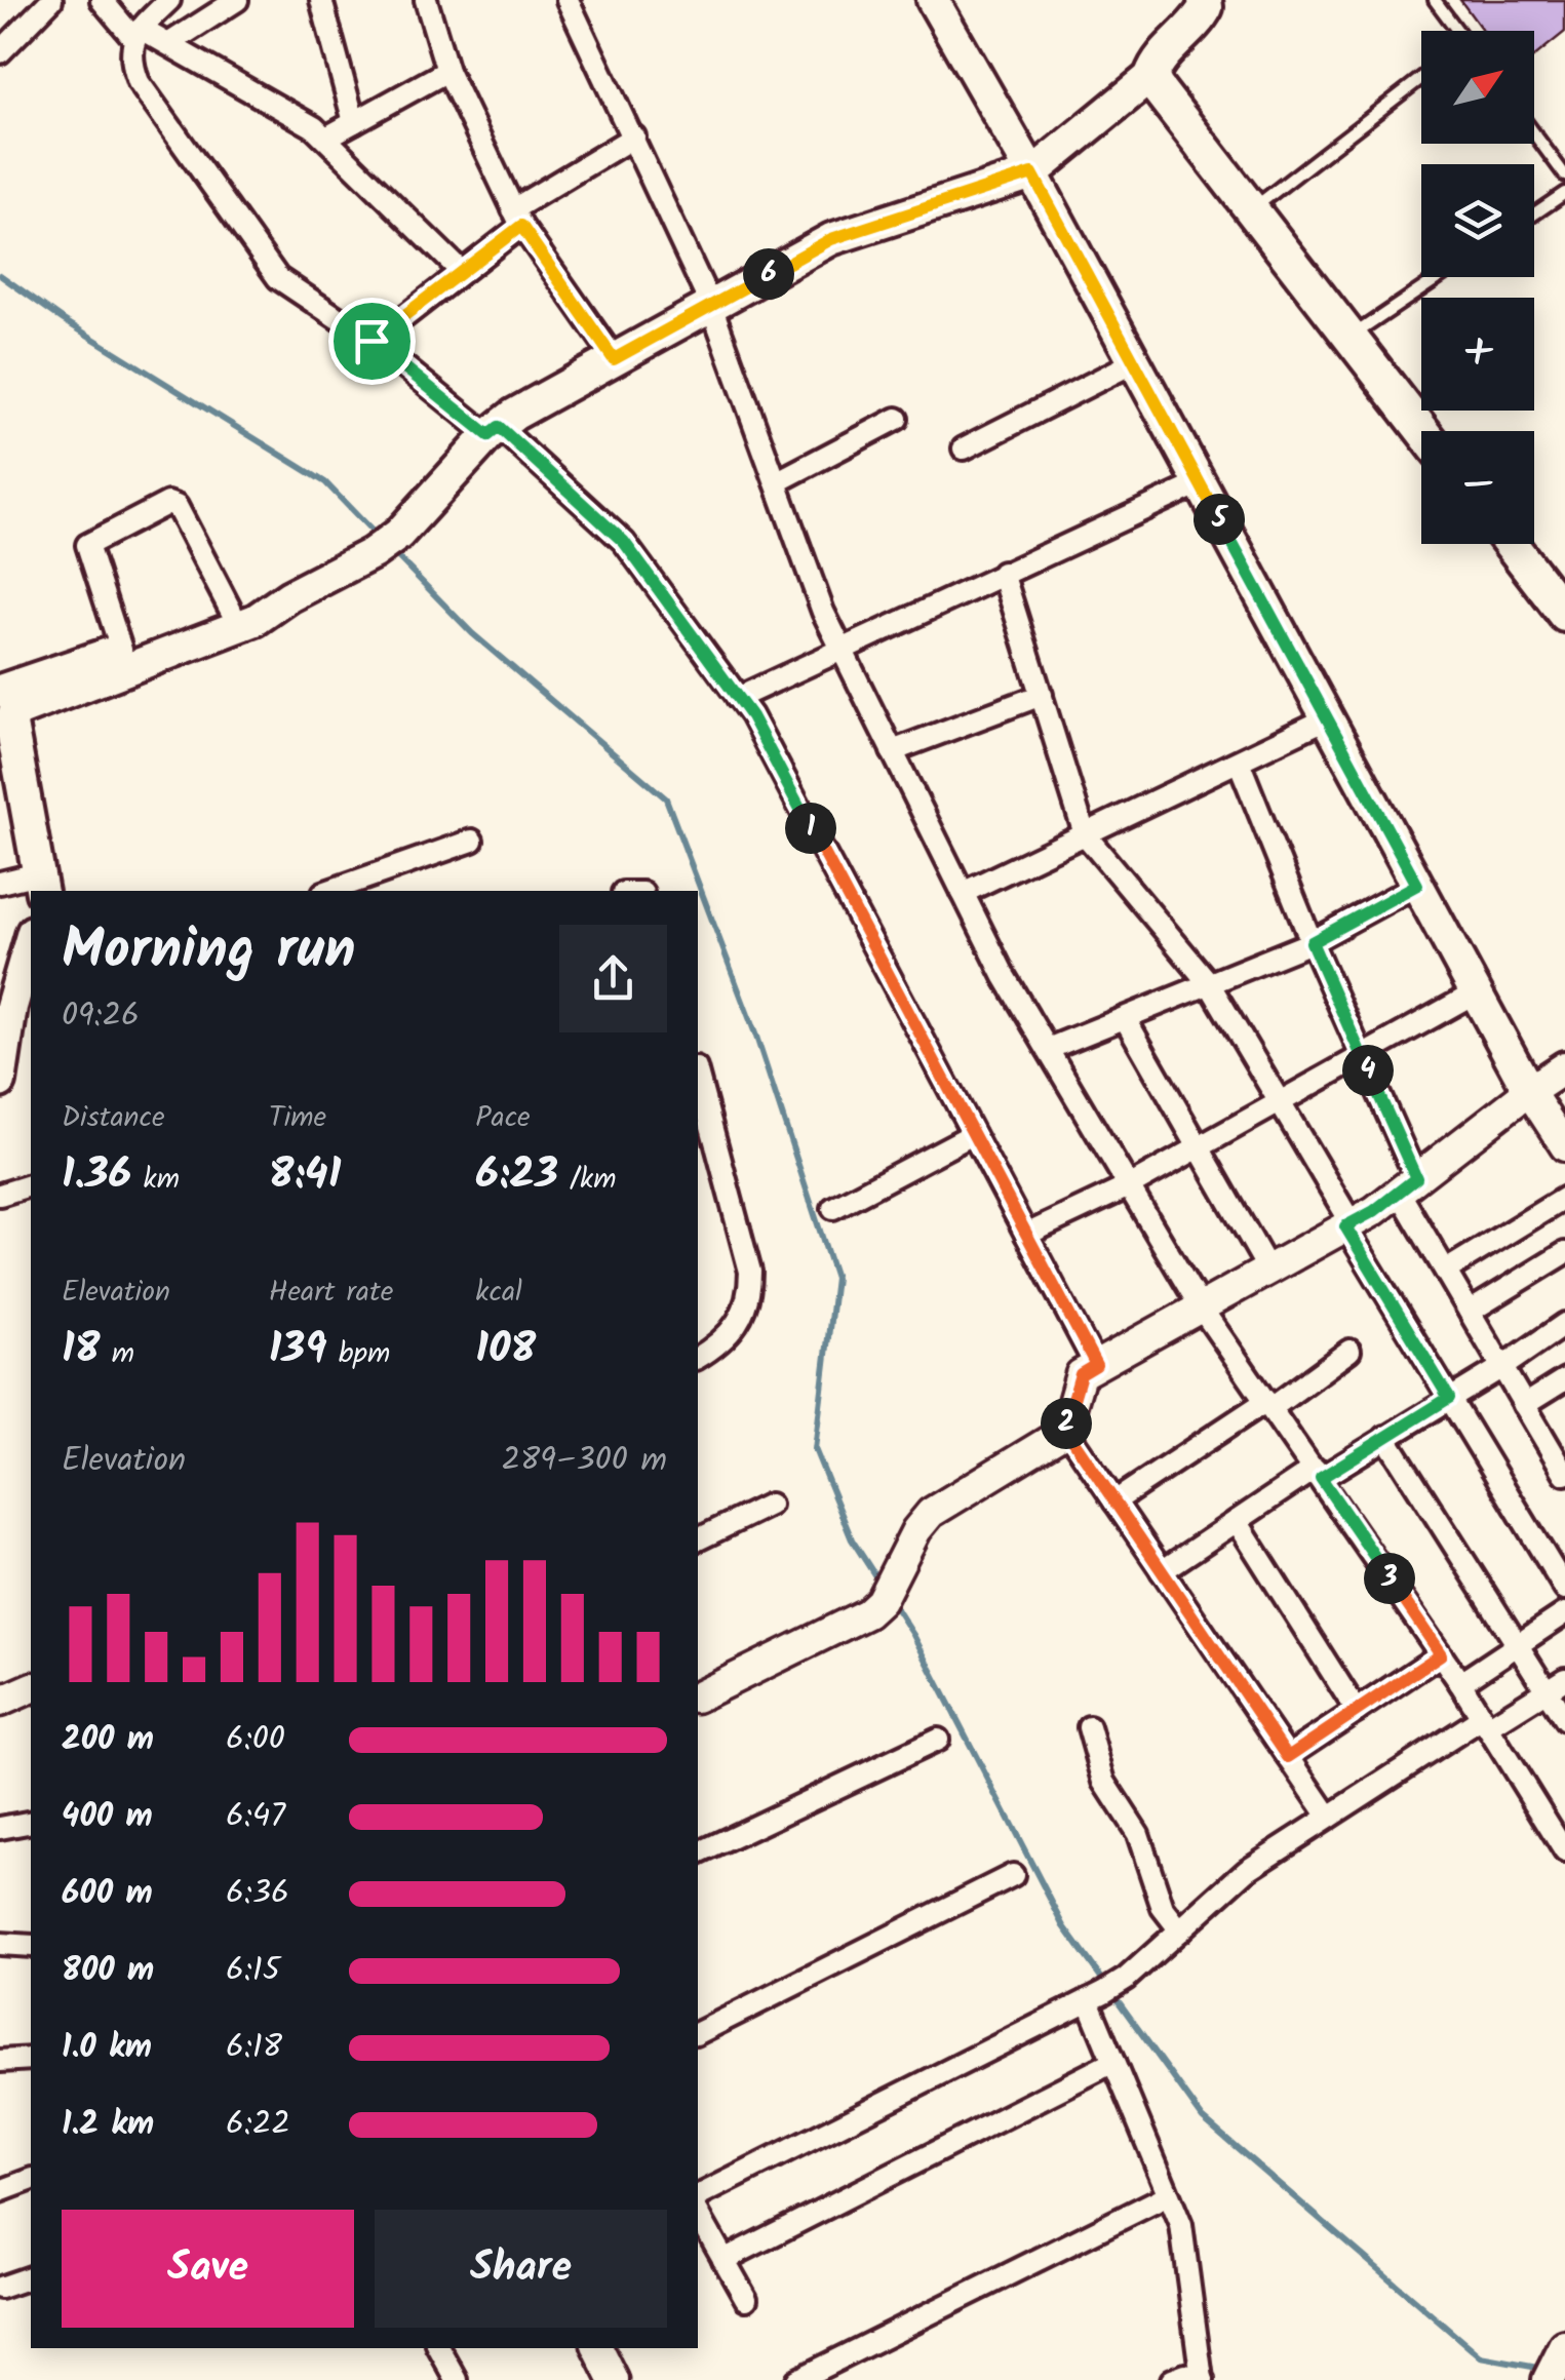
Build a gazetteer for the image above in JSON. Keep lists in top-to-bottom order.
{
  "north": "top right",
  "page": {
    "map_buttons": ["+", "−"],
    "pins": [
      "6",
      "5",
      "1",
      "4",
      "2",
      "3"
    ],
    "heading": ["Morning run", "09:26"],
    "stats": [
      ["Distance", "1.36 km"],
      ["Time", "8:41"],
      ["Pace", "6:23 /km"],
      ["Elevation", "18 m"],
      ["Heart rate", "139 bpm"],
      ["kcal", "108"]
    ],
    "chart": ["Elevation", "289–300 m"],
    "list": [
      {
        "name": "200 m",
        "note": "6:00"
      },
      {
        "name": "400 m",
        "note": "6:47"
      },
      {
        "name": "600 m",
        "note": "6:36"
      },
      {
        "name": "800 m",
        "note": "6:15"
      },
      {
        "name": "1.0 km",
        "note": "6:18"
      },
      {
        "name": "1.2 km",
        "note": "6:22"
      }
    ],
    "buttons": ["Save", "Share"]
  }
}
